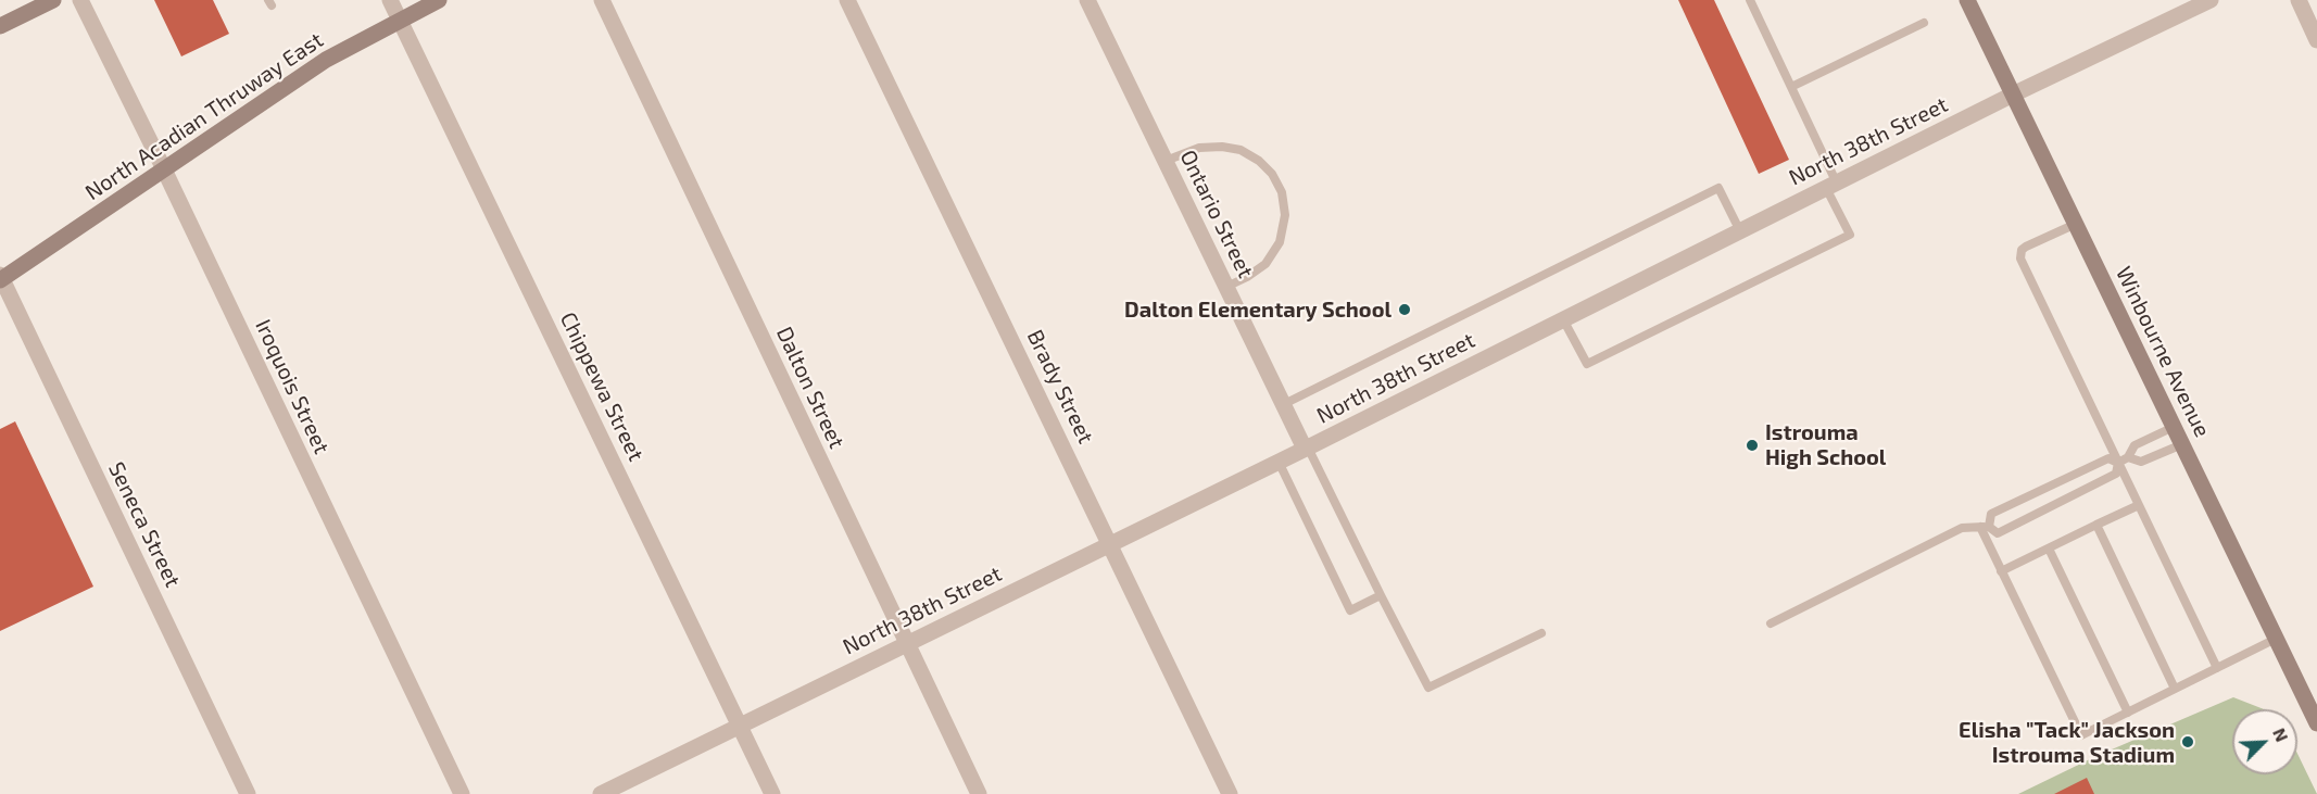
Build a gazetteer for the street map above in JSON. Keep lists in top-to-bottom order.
{
  "streets": {
    "street": [
      "North Acadian Thruway East",
      "North 38th Street",
      "Ontario Street",
      "Winbourne Avenue",
      "Iroquois Street",
      "Chippewa Street",
      "Brady Street",
      "Dalton Street",
      "Seneca Street"
    ]
  },
  "crossings": [
    ["North Acadian Thruway East", "Iroquois Street"],
    ["North Acadian Thruway East", "Chippewa Street"],
    ["North Acadian Thruway East", "Seneca Street"],
    ["North 38th Street", "Ontario Street"],
    ["North 38th Street", "Winbourne Avenue"],
    ["North 38th Street", "Chippewa Street"],
    ["North 38th Street", "Brady Street"],
    ["North 38th Street", "Dalton Street"]
  ],
  "places": ["Dalton Elementary School", "Istrouma High School", "Elisha \"Tack\" Jackson Istrouma Stadium"],
  "north": "top right"
}
